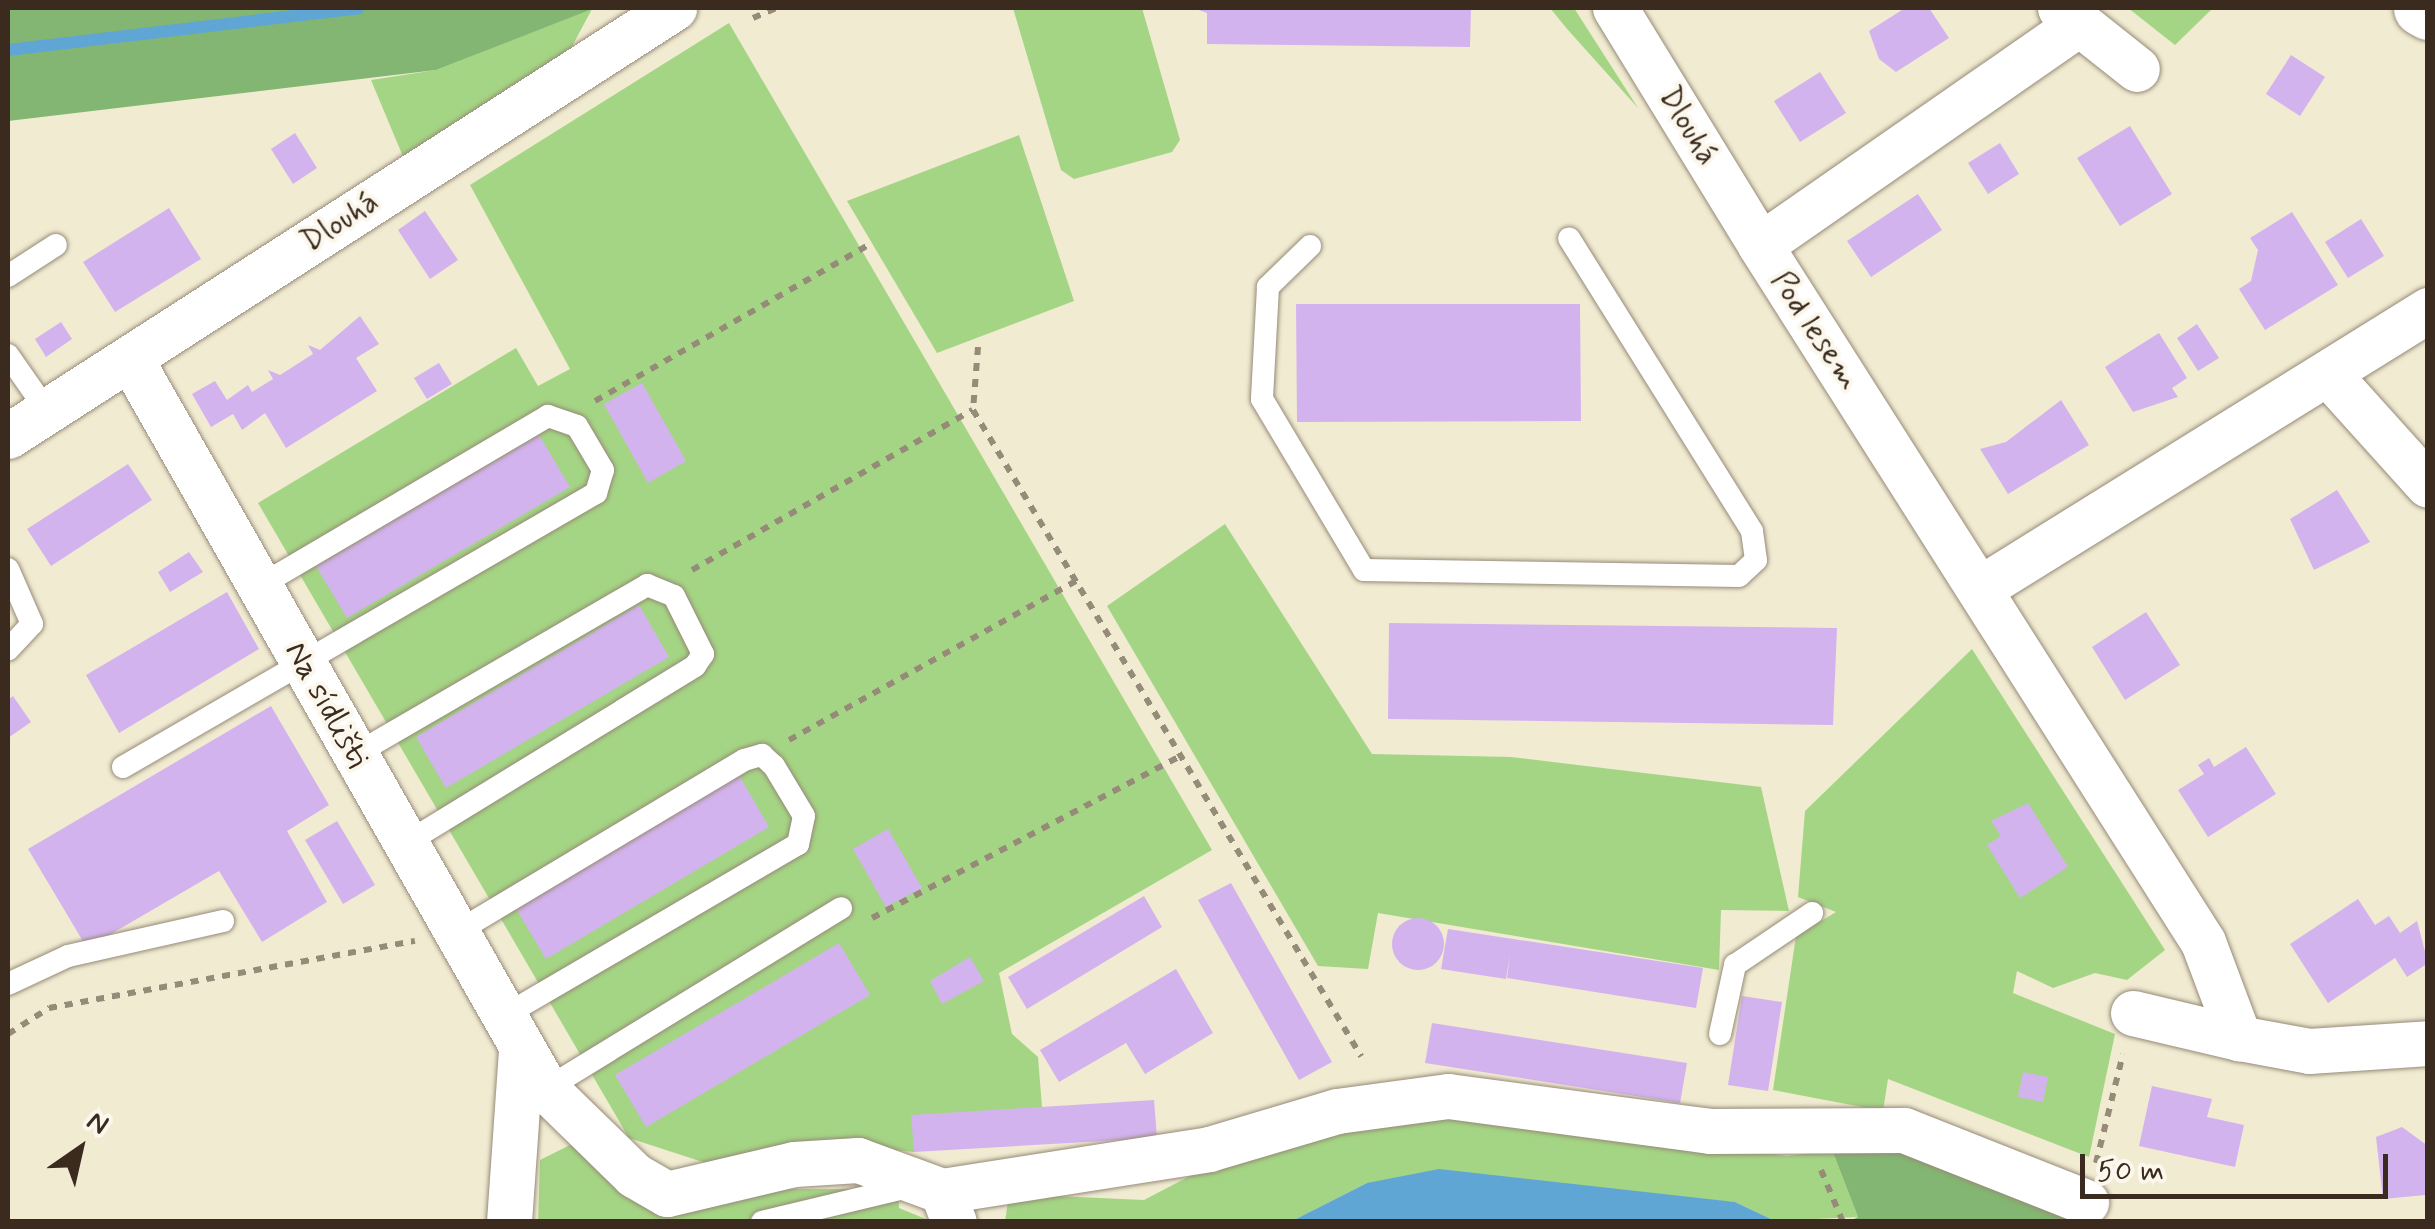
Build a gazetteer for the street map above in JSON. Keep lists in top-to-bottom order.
{
  "streets": {
    "street": ["Dlouhá", "Pod lesem", "Na sídlišti"]
  },
  "crossings": [
    ["Dlouhá", "Pod lesem"],
    ["Dlouhá", "Na sídlišti"]
  ],
  "scale_bar": "50 m",
  "north": "top right"
}
